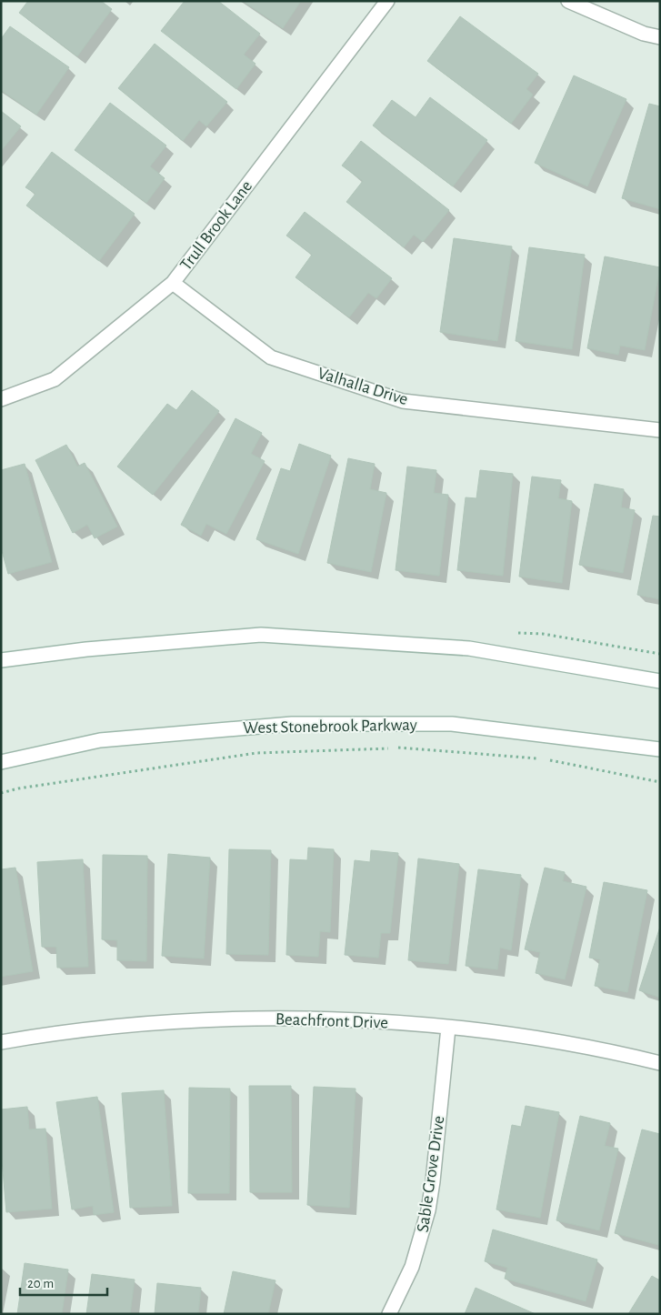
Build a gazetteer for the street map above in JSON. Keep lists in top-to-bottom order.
{
  "streets": {
    "street": [
      "Trull Brook Lane",
      "Valhalla Drive",
      "West Stonebrook Parkway",
      "Beachfront Drive",
      "Sable Grove Drive"
    ]
  },
  "crossings": [
    ["Trull Brook Lane", "Valhalla Drive"],
    ["Beachfront Drive", "Sable Grove Drive"]
  ],
  "scale_bar": "20 m"
}
